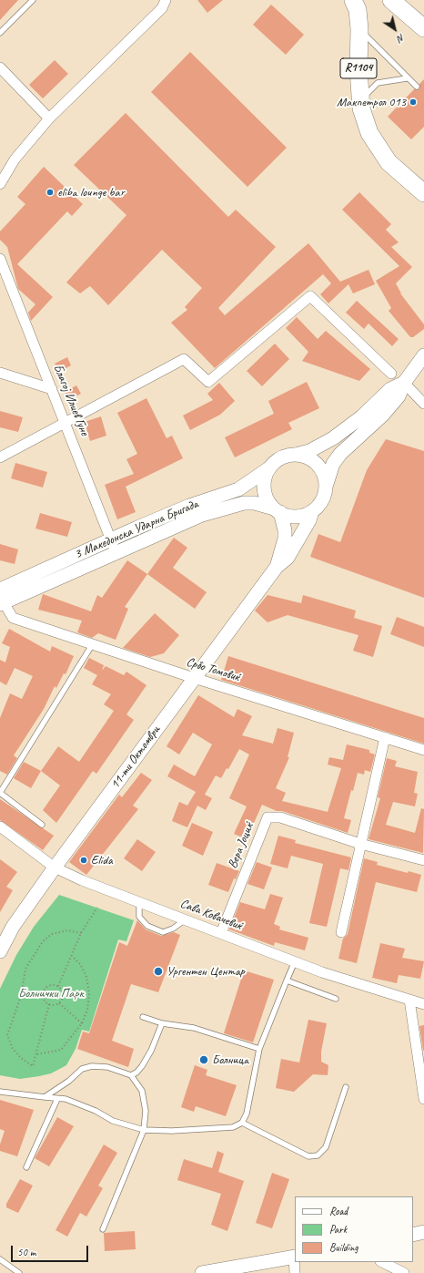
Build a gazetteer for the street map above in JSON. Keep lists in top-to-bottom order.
{
  "streets": {
    "highway": ["R1104"],
    "main road": ["3 Македонска Ударна Бригада", "11-ти Октомври"],
    "street": [
      "Благој Илиев Гуне",
      "Србо Томовиќ",
      "Вера Јоциќ",
      "Сава Ковачевиќ"
    ]
  },
  "crossings": [
    ["Благој Илиев Гуне", "3 Македонска Ударна Бригада"],
    ["3 Македонска Ударна Бригада", "Србо Томовиќ"],
    ["Србо Томовиќ", "11-ти Октомври"],
    ["11-ти Октомври", "Сава Ковачевиќ"],
    ["Вера Јоциќ", "Сава Ковачевиќ"]
  ],
  "parks": ["Болнички Парк"],
  "places": [
    "Макпетрол 013",
    "eliba lounge bar",
    "Elida",
    "Ургентен Центар",
    "Болница"
  ],
  "legend": ["Road", "Park", "Building"],
  "scale_bar": "50 m",
  "north": "bottom right"
}
